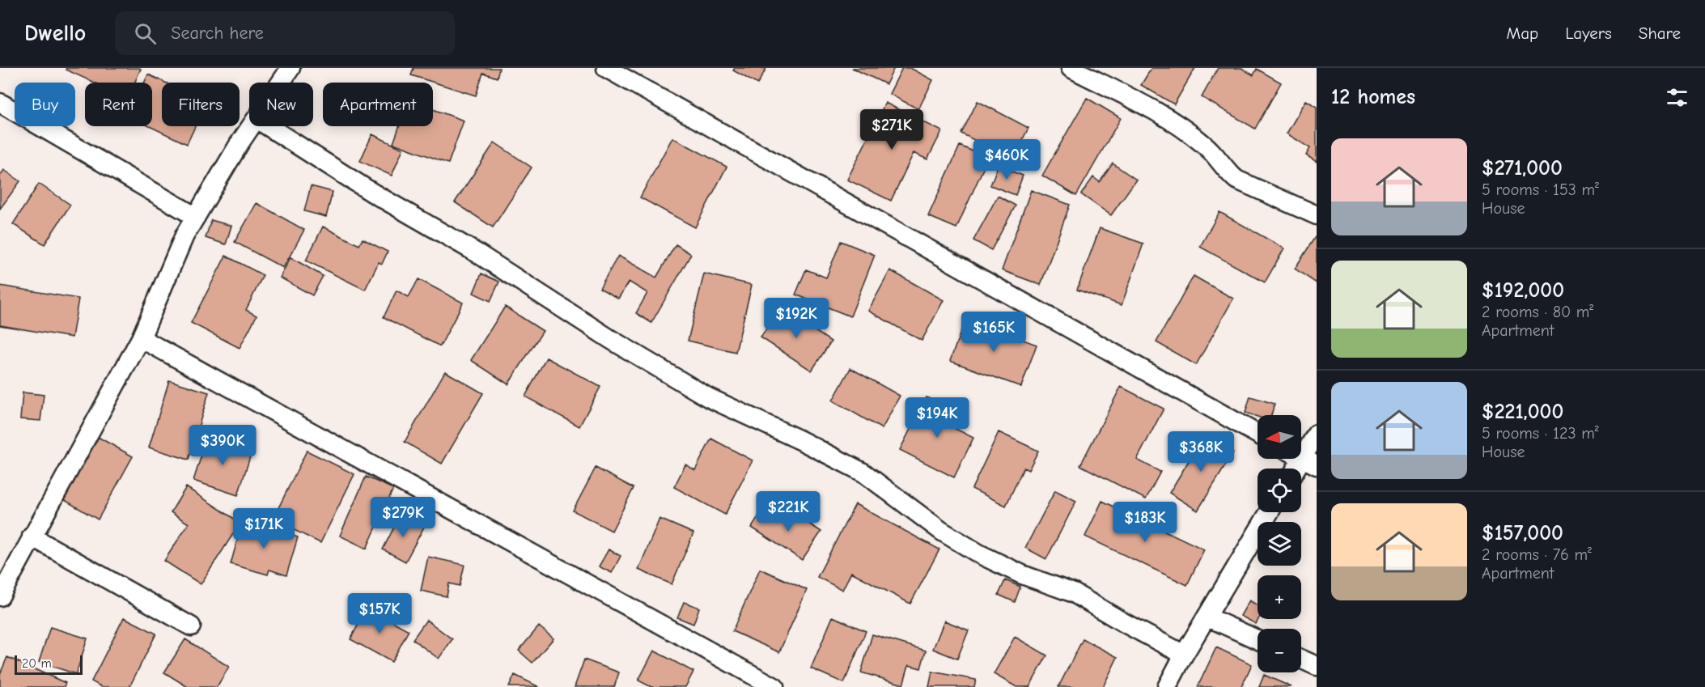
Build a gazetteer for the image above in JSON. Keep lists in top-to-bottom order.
{
  "scale_bar": "20 m",
  "north": "left",
  "page": {
    "header": "Dwello",
    "search": "Search here",
    "nav": ["Map", "Layers", "Share"],
    "heading": "12 homes",
    "chip": [
      "Buy",
      "Rent",
      "Filters",
      "New",
      "Apartment"
    ],
    "price": [
      "$271K",
      "$460K",
      "$192K",
      "$165K",
      "$194K",
      "$390K",
      "$368K",
      "$221K",
      "$279K",
      "$183K",
      "$171K",
      "$157K"
    ],
    "list": [
      {
        "name": "$271,000",
        "note": "5 rooms · 153 m² · House"
      },
      {
        "name": "$192,000",
        "note": "2 rooms · 80 m² · Apartment"
      },
      {
        "name": "$221,000",
        "note": "5 rooms · 123 m² · House"
      },
      {
        "name": "$157,000",
        "note": "2 rooms · 76 m² · Apartment"
      }
    ],
    "map_buttons": ["+", "−"],
    "scale": "20 m"
  }
}
